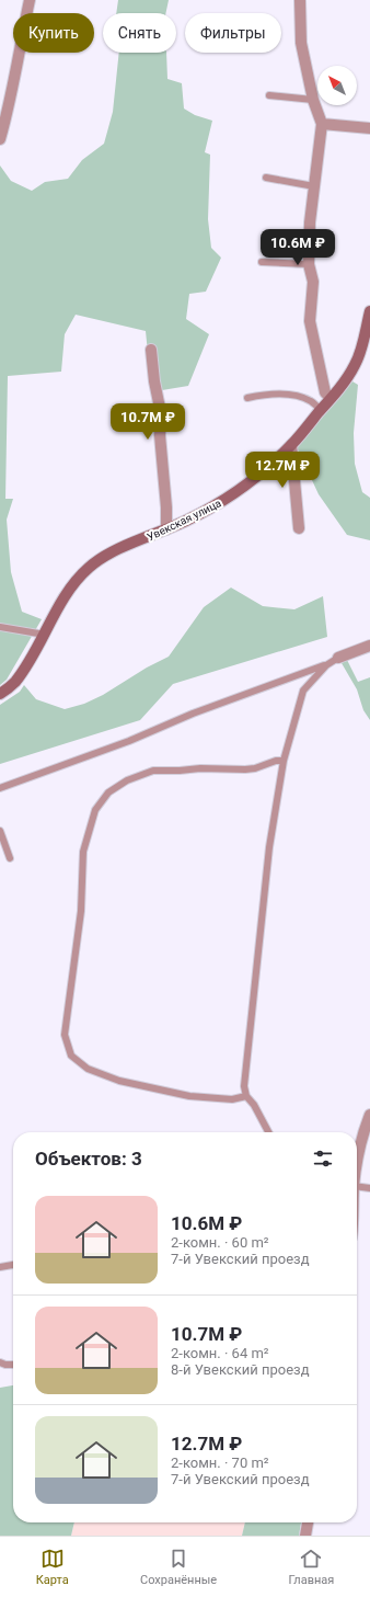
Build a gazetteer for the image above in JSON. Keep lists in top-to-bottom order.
{
  "streets": {
    "street": ["Увекская улица"]
  },
  "north": "top left",
  "page": {
    "chip": ["Купить", "Снять", "Фильтры"],
    "price": ["10.6M ₽", "10.7M ₽", "12.7M ₽"],
    "heading": "Объектов: 3",
    "list": [
      {
        "name": "10.6M ₽",
        "note": "2-комн. · 60 m² · 7-й Увекский проезд"
      },
      {
        "name": "10.7M ₽",
        "note": "2-комн. · 64 m² · 8-й Увекский проезд"
      },
      {
        "name": "12.7M ₽",
        "note": "2-комн. · 70 m² · 7-й Увекский проезд"
      }
    ],
    "tabs": ["Карта", "Сохранённые", "Главная"]
  }
}
